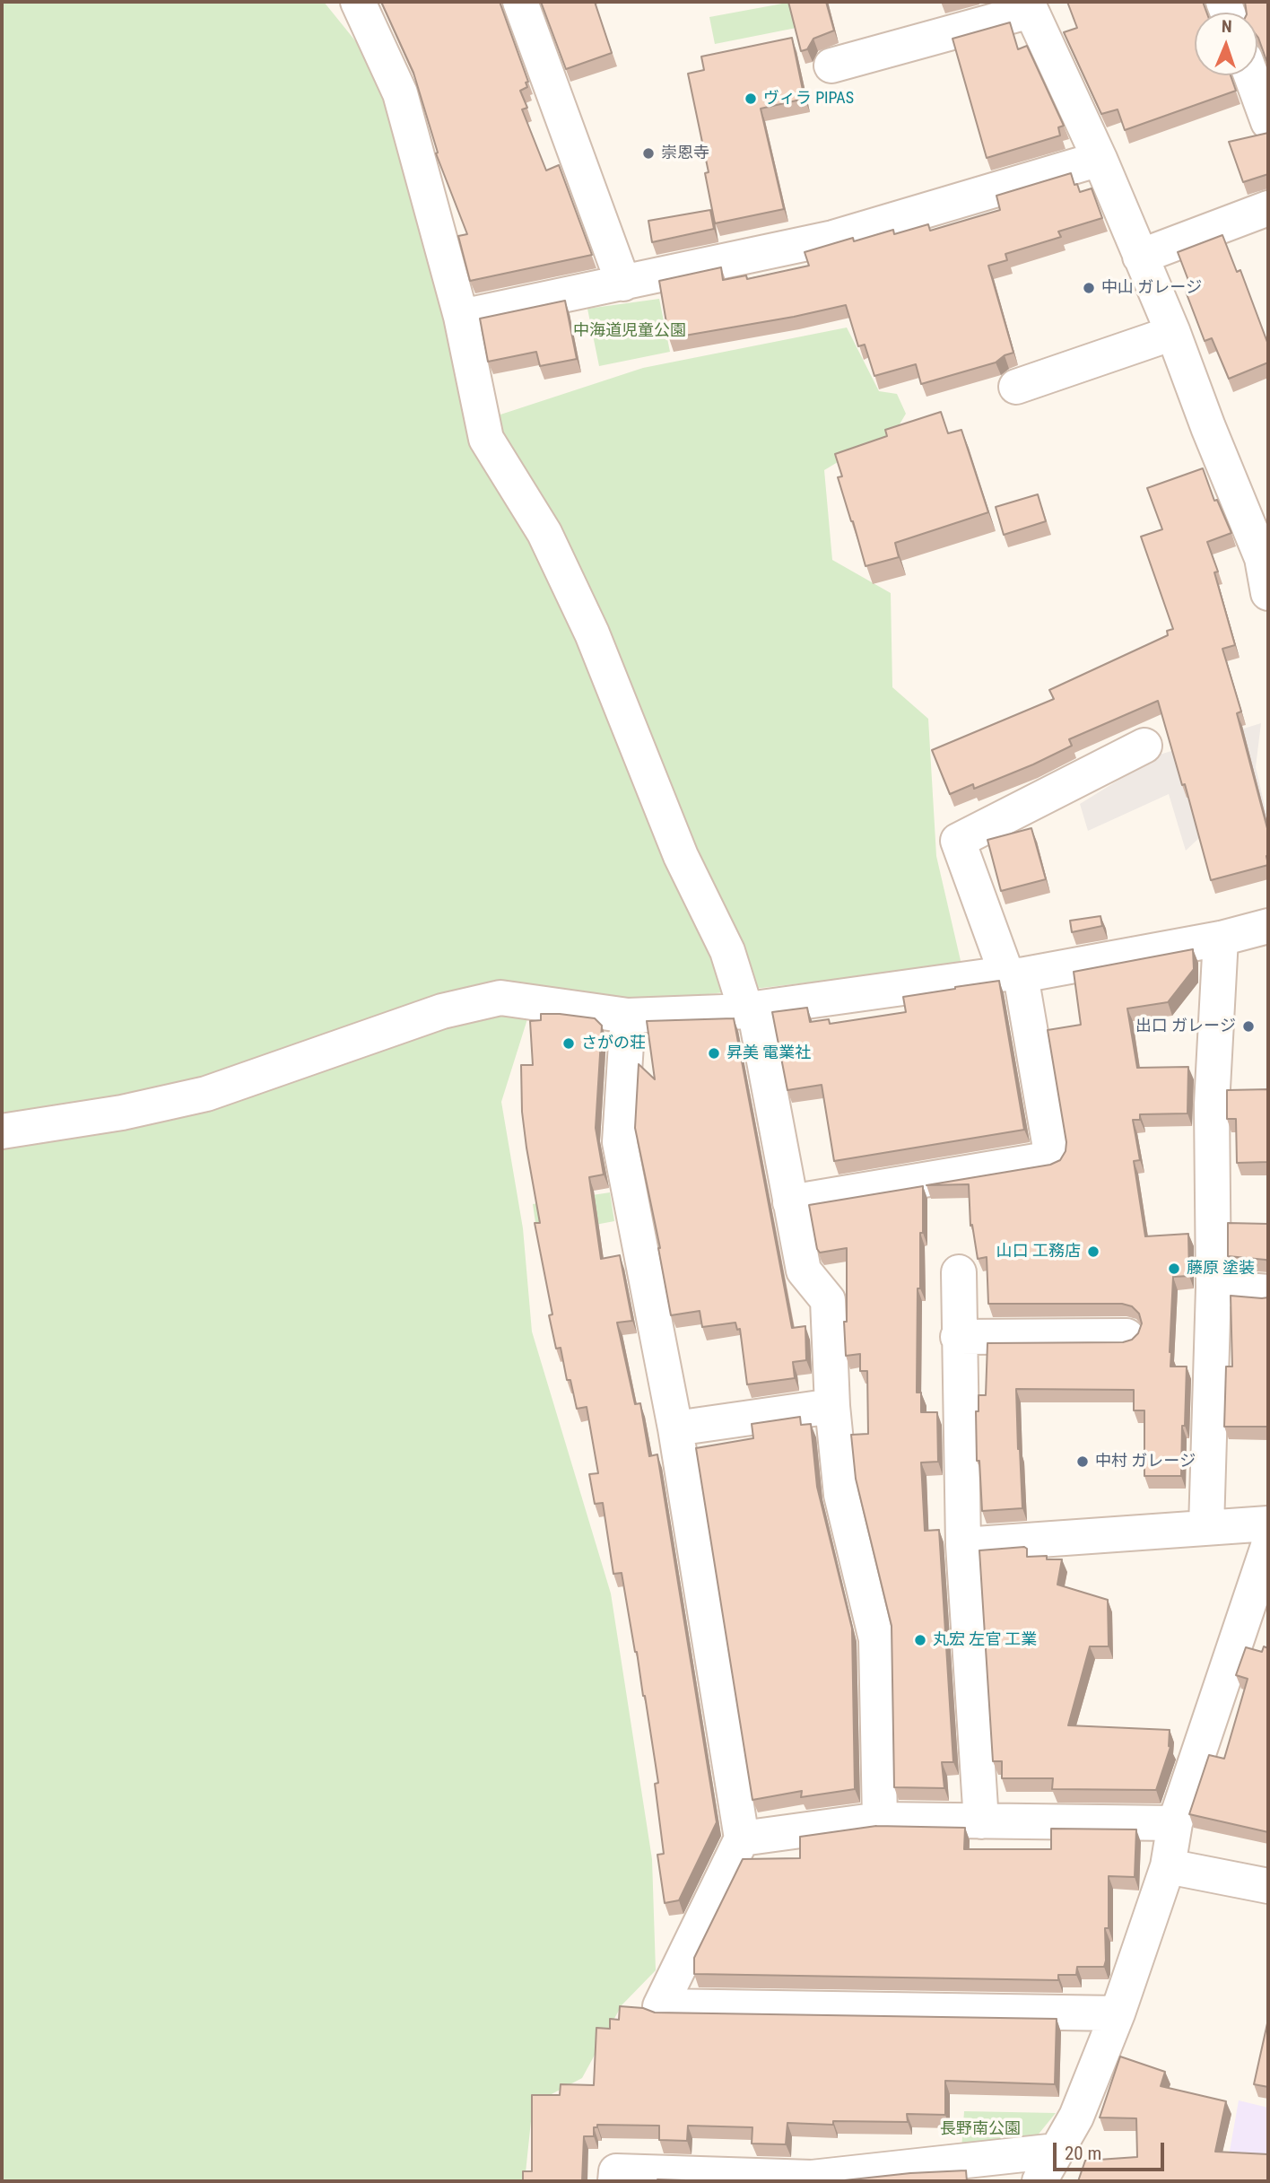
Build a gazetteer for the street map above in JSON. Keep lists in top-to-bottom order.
{
  "parks": ["中海道児童公園", "長野南公園"],
  "places": [
    "ヴィラ PIPAS",
    "崇恩寺",
    "中山 ガレージ",
    "出口 ガレージ",
    "さがの荘",
    "昇美 電業社",
    "山口 工務店",
    "藤原 塗装",
    "中村 ガレージ",
    "丸宏 左官 工業"
  ],
  "scale_bar": "20 m",
  "north": "top"
}
